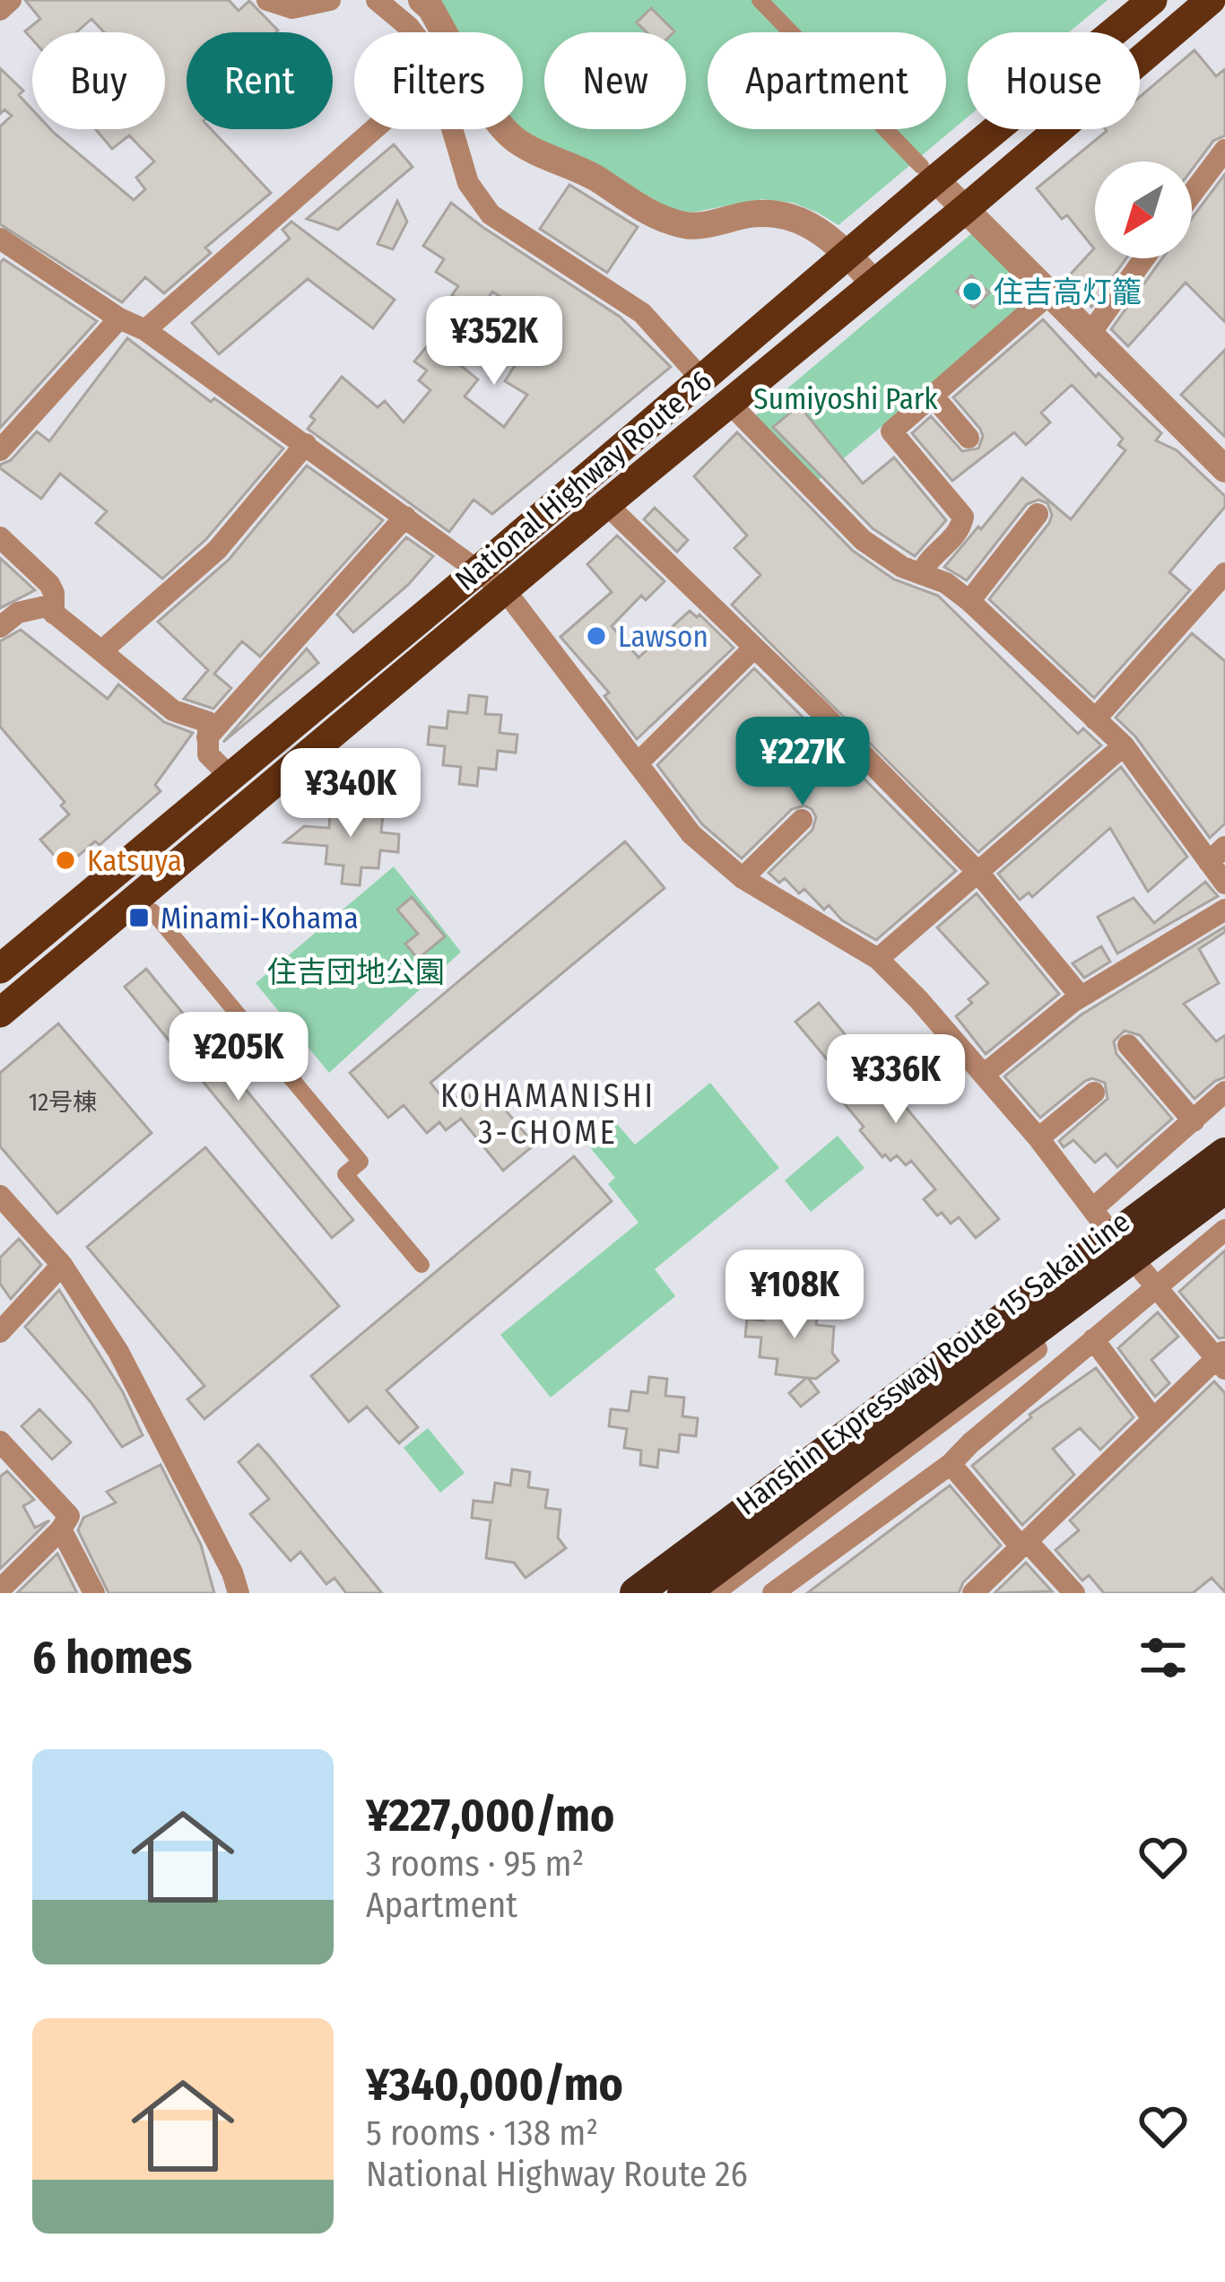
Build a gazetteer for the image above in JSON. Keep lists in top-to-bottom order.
{
  "streets": {
    "highway": ["National Highway Route 26", "Hanshin Expressway Route 15 Sakai Line"]
  },
  "districts": ["KOHAMANISHI 3-CHOME"],
  "parks": ["Sumiyoshi Park", "住吉団地公園"],
  "places": {
    "other": ["住吉高灯籠", "Lawson", "Katsuya"],
    "transit": ["Minami-Kohama"]
  },
  "house_numbers": ["12号棟"],
  "north": "bottom left",
  "page": {
    "chip": [
      "Buy",
      "Rent",
      "Filters",
      "New",
      "Apartment",
      "House"
    ],
    "price": [
      "¥352K",
      "¥227K",
      "¥340K",
      "¥205K",
      "¥336K",
      "¥108K"
    ],
    "heading": "6 homes",
    "list": [
      {
        "name": "¥227,000/mo",
        "note": "3 rooms · 95 m² · Apartment"
      },
      {
        "name": "¥340,000/mo",
        "note": "5 rooms · 138 m² · National Highway Route 26"
      }
    ]
  }
}
